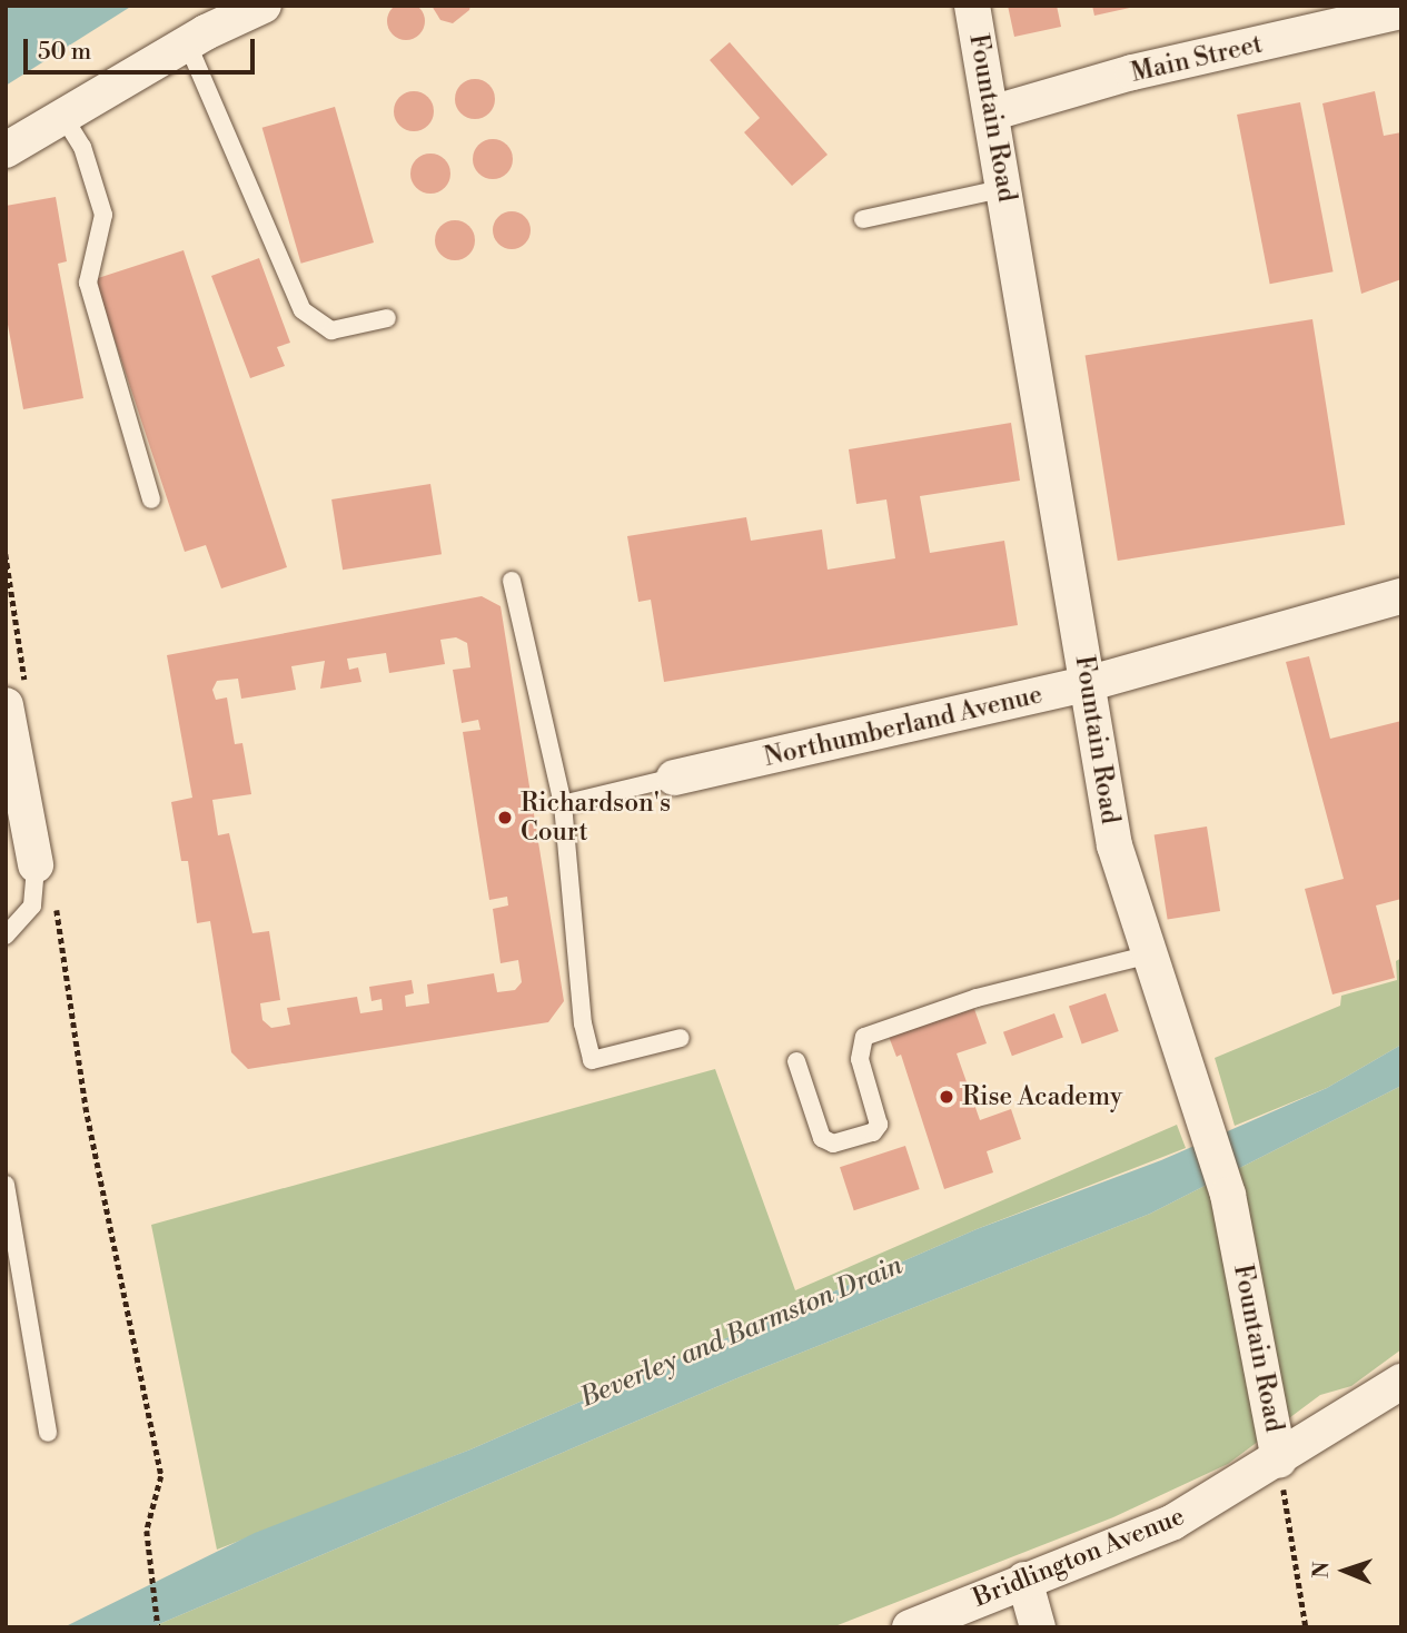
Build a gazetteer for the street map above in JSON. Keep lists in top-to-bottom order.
{
  "streets": {
    "street": [
      "Main Street",
      "Fountain Road",
      "Northumberland Avenue",
      "Bridlington Avenue"
    ]
  },
  "crossings": [
    ["Main Street", "Fountain Road"],
    ["Fountain Road", "Northumberland Avenue"],
    ["Fountain Road", "Bridlington Avenue"]
  ],
  "water": ["Beverley and Barmston Drain"],
  "places": ["Richardson's Court", "Rise Academy"],
  "scale_bar": "50 m",
  "north": "left"
}
